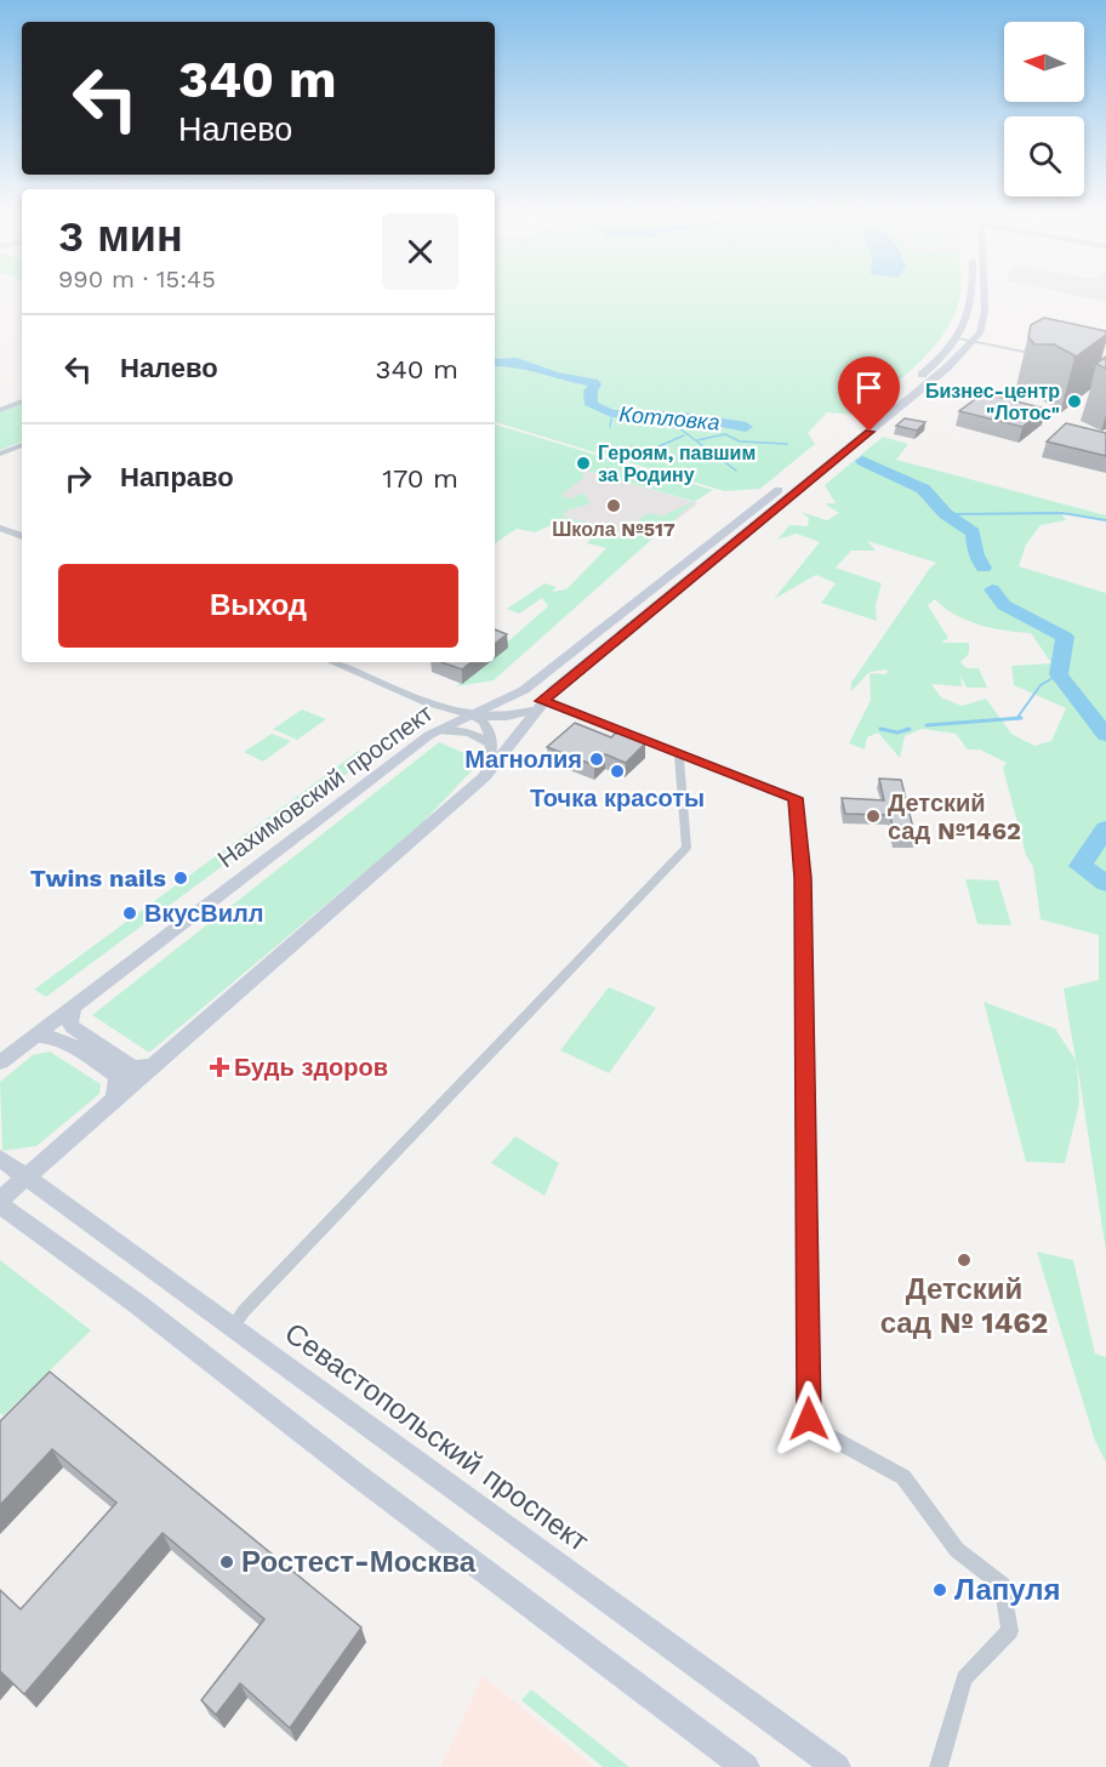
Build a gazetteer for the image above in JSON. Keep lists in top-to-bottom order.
{
  "streets": {
    "main road": ["Нахимовский проспект", "Севастопольский проспект"]
  },
  "water": ["Котловка"],
  "places": {
    "other": [
      "Бизнес-центр \"Лотос\"",
      "Героям, павшим за Родину",
      "Школа №517",
      "Магнолия",
      "Точка красоты",
      "Детский сад №1462",
      "Twins nails",
      "ВкусВилл",
      "Детский сад № 1462",
      "Ростест-Москва",
      "Лапуля"
    ],
    "health": ["Будь здоров"]
  },
  "north": "left",
  "page": {
    "turn": ["340 m", "Налево"],
    "heading": ["3 мин", "990 m · 15:45"],
    "list": [
      {
        "name": "Налево",
        "value": "340 m"
      },
      {
        "name": "Направо",
        "value": "170 m"
      }
    ],
    "buttons": "Выход"
  }
}
